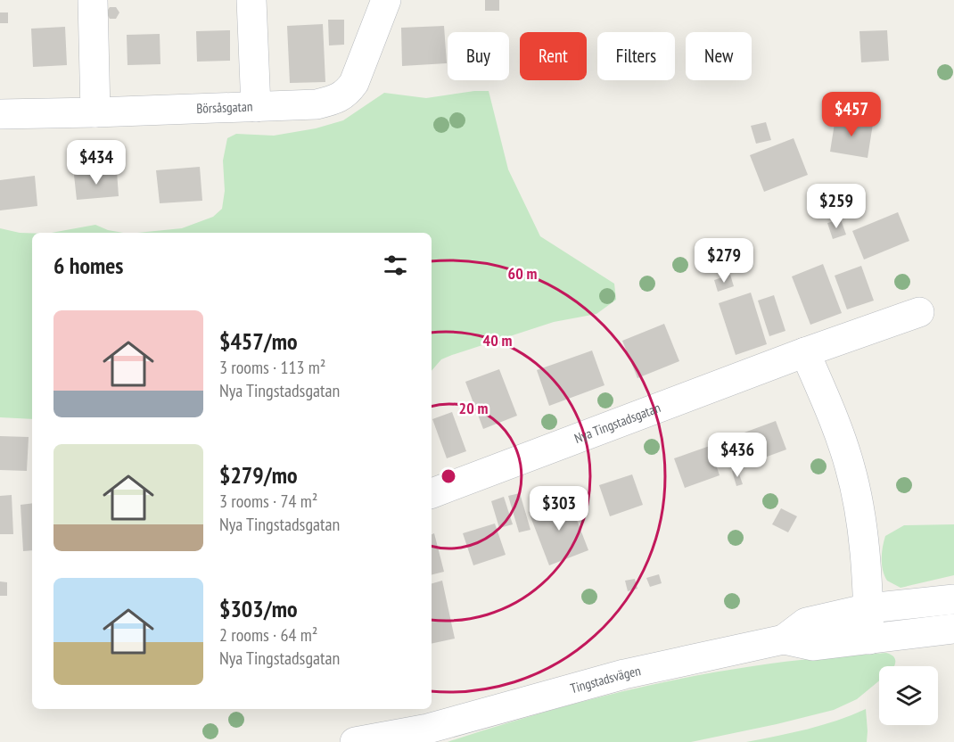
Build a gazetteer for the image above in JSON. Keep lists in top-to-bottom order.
{
  "streets": {
    "street": ["Börsåsgatan", "Nya Tingstadsgatan", "Tingstadsvägen"]
  },
  "page": {
    "chip": [
      "Buy",
      "Rent",
      "Filters",
      "New"
    ],
    "price": [
      "$457",
      "$434",
      "$259",
      "$279",
      "$436",
      "$303"
    ],
    "heading": "6 homes",
    "list": [
      {
        "name": "$457/mo",
        "note": "3 rooms · 113 m² · Nya Tingstadsgatan"
      },
      {
        "name": "$279/mo",
        "note": "3 rooms · 74 m² · Nya Tingstadsgatan"
      },
      {
        "name": "$303/mo",
        "note": "2 rooms · 64 m² · Nya Tingstadsgatan"
      }
    ]
  },
  "rings": ["60 m", "40 m", "20 m"]
}
